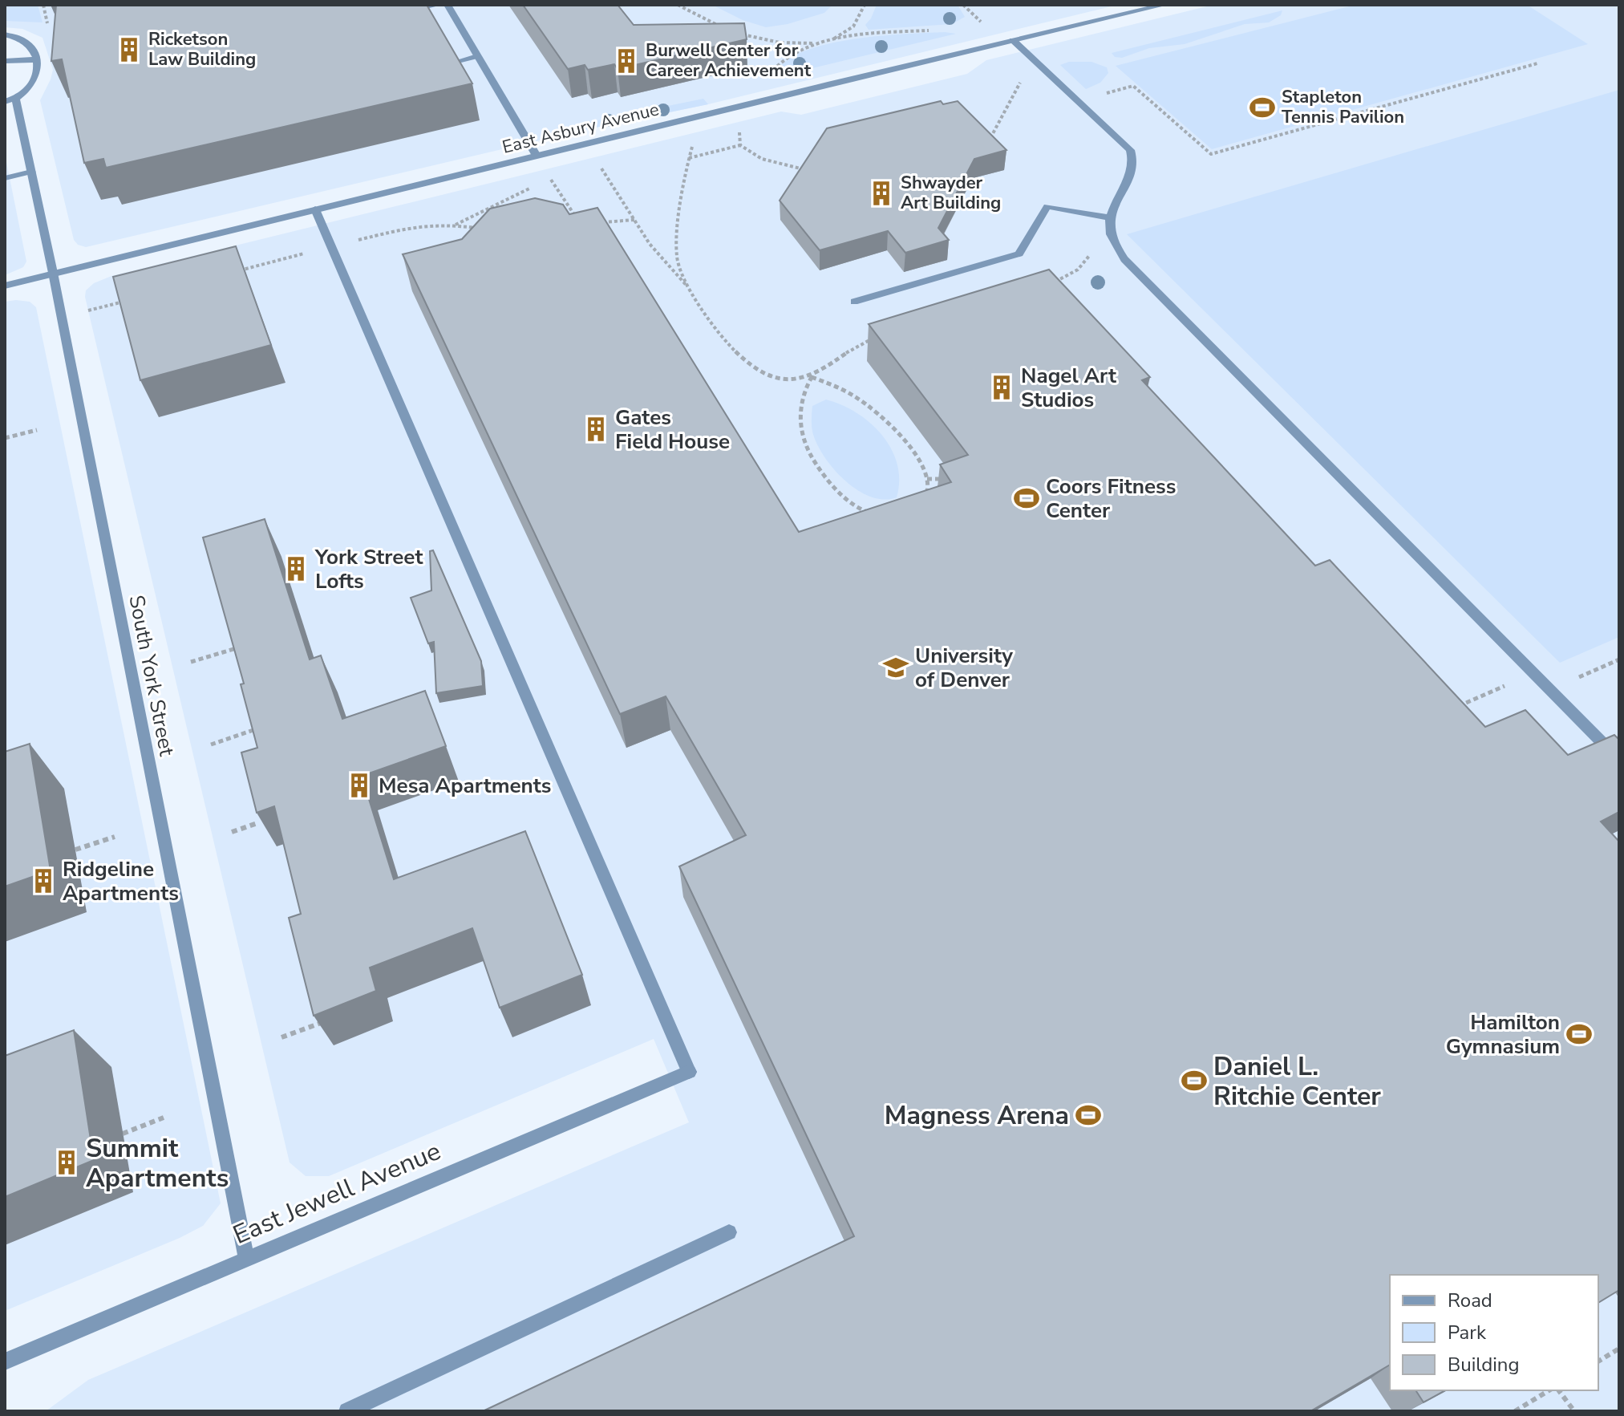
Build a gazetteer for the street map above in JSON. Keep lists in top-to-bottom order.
{
  "streets": {
    "street": ["East Asbury Avenue", "South York Street", "East Jewell Avenue"]
  },
  "crossings": [
    ["East Asbury Avenue", "South York Street"],
    ["South York Street", "East Jewell Avenue"]
  ],
  "places": {
    "building": [
      "Ricketson Law Building",
      "Burwell Center for Career Achievement",
      "Shwayder Art Building",
      "Nagel Art Studios",
      "Gates Field House",
      "York Street Lofts",
      "Mesa Apartments",
      "Ridgeline Apartments",
      "Summit Apartments"
    ],
    "sports": [
      "Stapleton Tennis Pavilion",
      "Coors Fitness Center",
      "Hamilton Gymnasium",
      "Daniel L. Ritchie Center",
      "Magness Arena"
    ],
    "school or university": ["University of Denver"]
  },
  "legend": ["Road", "Park", "Building"]
}
